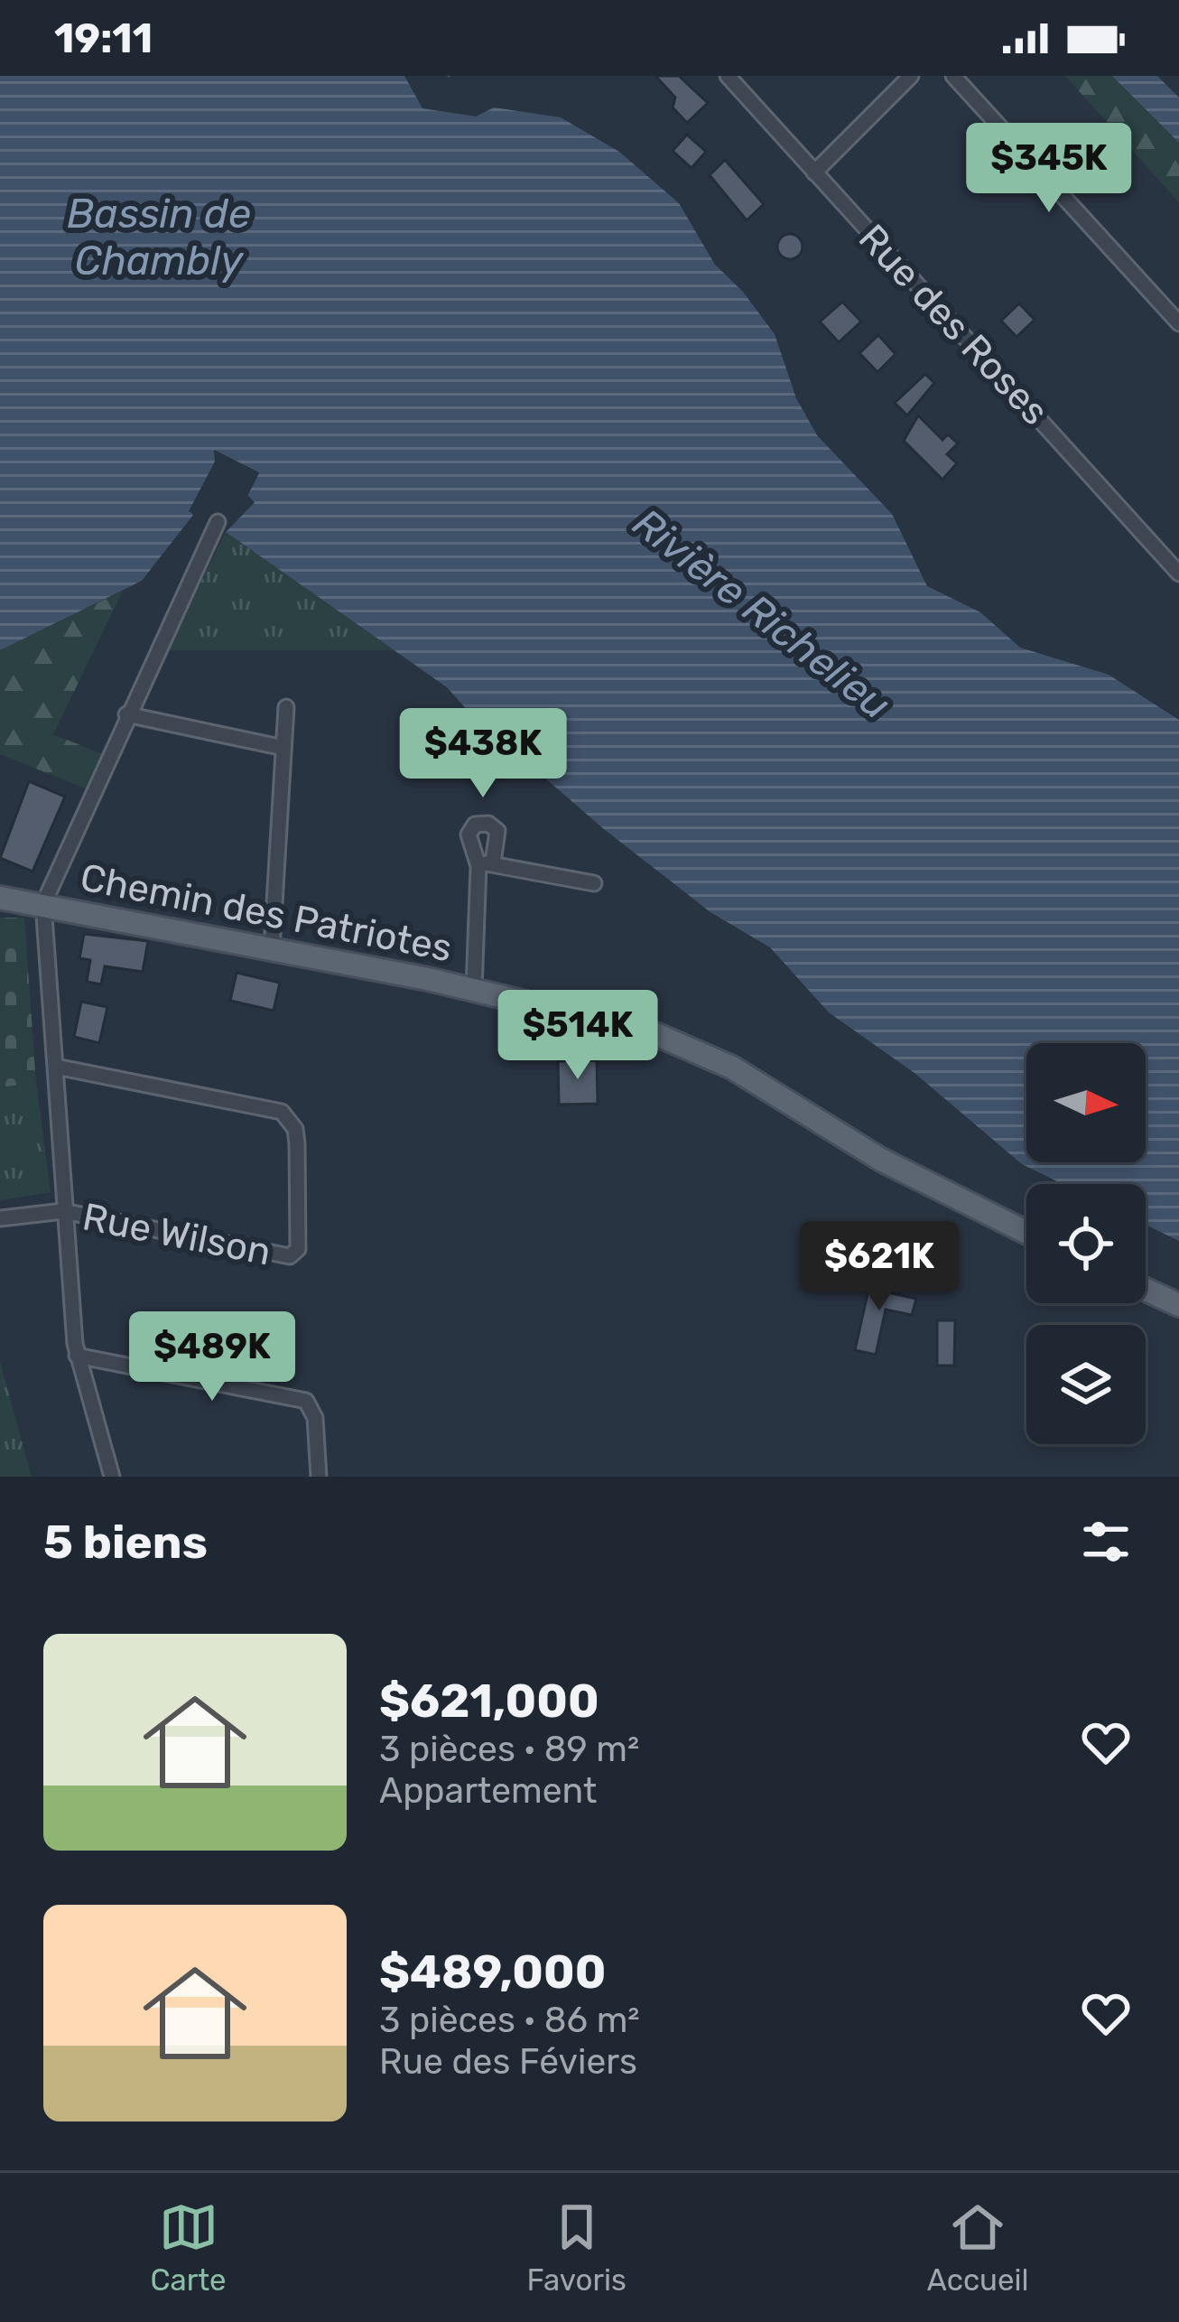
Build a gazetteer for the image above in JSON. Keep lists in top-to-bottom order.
{
  "streets": {
    "main road": ["Chemin des Patriotes"],
    "street": ["Rue des Roses", "Rue Wilson"]
  },
  "water": ["Bassin de Chambly", "Rivière Richelieu"],
  "north": "right",
  "page": {
    "status": "19:11",
    "price": [
      "$345K",
      "$438K",
      "$514K",
      "$621K",
      "$489K"
    ],
    "heading": "5 biens",
    "list": [
      {
        "name": "$621,000",
        "note": "3 pièces · 89 m² · Appartement"
      },
      {
        "name": "$489,000",
        "note": "3 pièces · 86 m² · Rue des Féviers"
      }
    ],
    "tabs": ["Carte", "Favoris", "Accueil"]
  }
}
